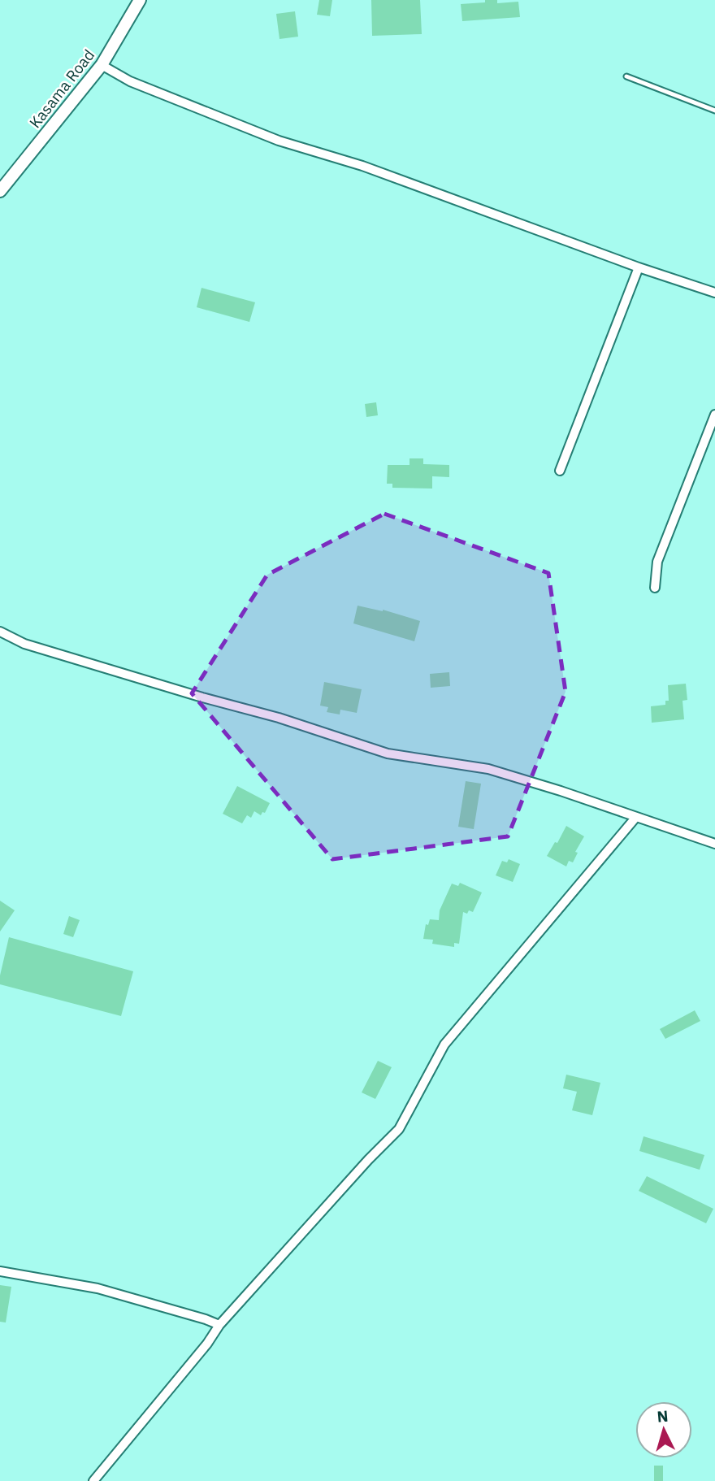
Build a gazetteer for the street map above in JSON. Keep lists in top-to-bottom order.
{
  "streets": {
    "street": ["Kasama Road"]
  },
  "north": "top"
}
